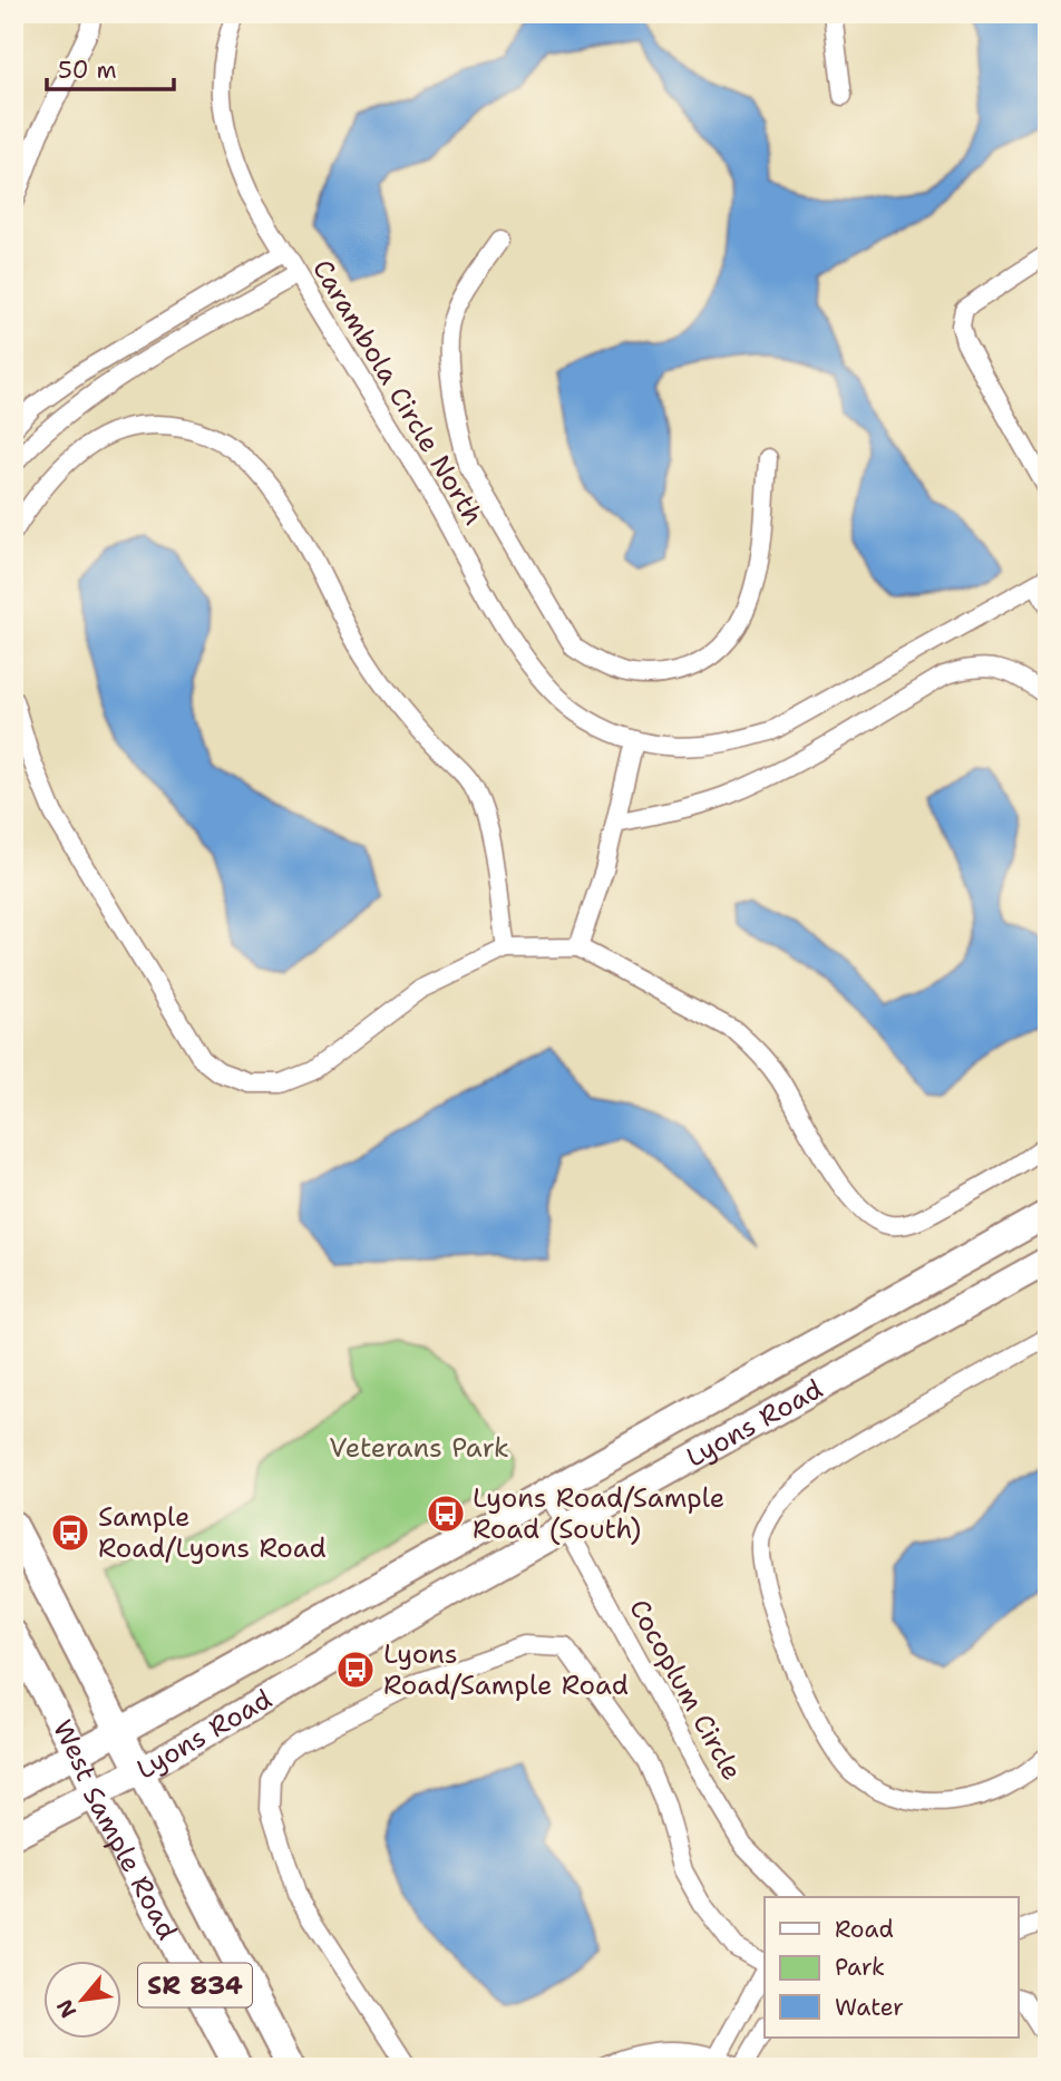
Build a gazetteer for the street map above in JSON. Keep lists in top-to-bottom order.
{
  "streets": {
    "main road": ["Lyons Road", "West Sample Road", "SR 834"],
    "street": ["Carambola Circle North", "Cocoplum Circle"]
  },
  "crossings": [
    ["Lyons Road", "Cocoplum Circle"],
    ["Lyons Road", "West Sample Road"]
  ],
  "parks": ["Veterans Park"],
  "places": {
    "bus stop": ["Lyons Road/Sample Road (South)", "Sample Road/Lyons Road", "Lyons Road/Sample Road"]
  },
  "legend": ["Road", "Park", "Water"],
  "scale_bar": "50 m",
  "north": "bottom left"
}
